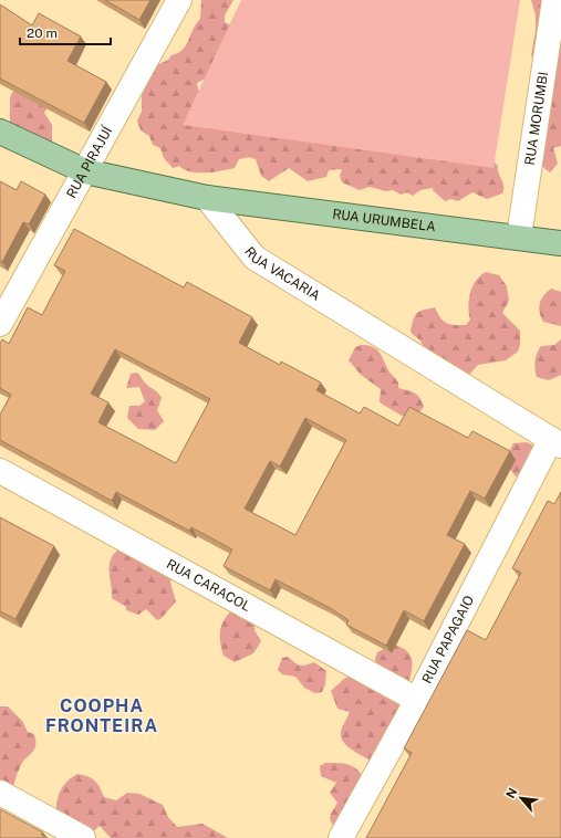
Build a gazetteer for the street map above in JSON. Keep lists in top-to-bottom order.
{
  "streets": {
    "main road": ["RUA URUMBELA"],
    "street": [
      "RUA MORUMBI",
      "RUA PIRAJUÍ",
      "RUA VACARIA",
      "RUA CARACOL",
      "RUA PAPAGAIO"
    ]
  },
  "crossings": [
    ["RUA MORUMBI", "RUA URUMBELA"],
    ["RUA URUMBELA", "RUA VACARIA"],
    ["RUA VACARIA", "RUA PAPAGAIO"],
    ["RUA CARACOL", "RUA PAPAGAIO"]
  ],
  "districts": ["COOPHA FRONTEIRA"],
  "scale_bar": "20 m",
  "north": "top left"
}
